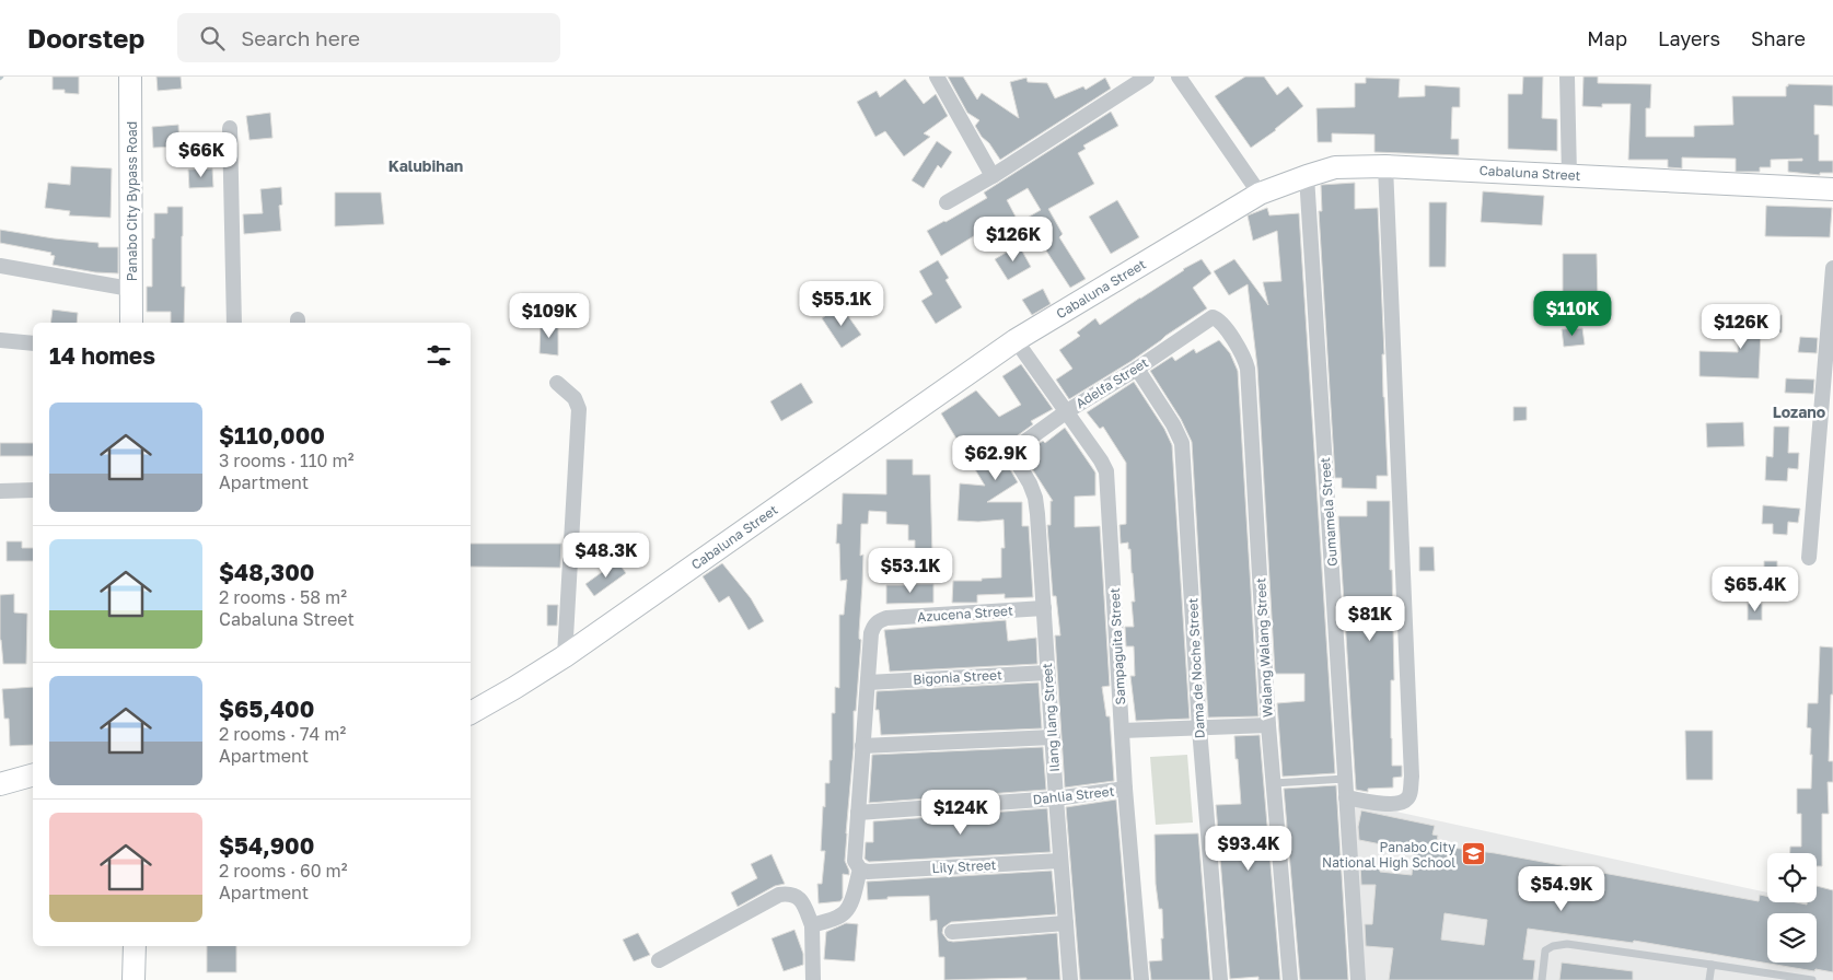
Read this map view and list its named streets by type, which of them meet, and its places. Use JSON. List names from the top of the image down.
{
  "streets": {
    "main road": ["Cabaluna Street", "Panabo City Bypass Road"],
    "street": [
      "Adelfa Street",
      "Gumamela Street",
      "Azucena Street",
      "Sampaguita Street",
      "Walang Walang Street",
      "Dama de Noche Street",
      "Bigonia Street",
      "Ilang Ilang Street",
      "Dahlia Street",
      "Lily Street"
    ]
  },
  "crossings": [
    ["Cabaluna Street", "Gumamela Street"],
    ["Cabaluna Street", "Sampaguita Street"],
    ["Adelfa Street", "Sampaguita Street"],
    ["Adelfa Street", "Walang Walang Street"],
    ["Adelfa Street", "Dama de Noche Street"],
    ["Adelfa Street", "Ilang Ilang Street"],
    ["Azucena Street", "Bigonia Street"],
    ["Azucena Street", "Ilang Ilang Street"],
    ["Sampaguita Street", "Dahlia Street"],
    ["Bigonia Street", "Ilang Ilang Street"],
    ["Ilang Ilang Street", "Dahlia Street"],
    ["Ilang Ilang Street", "Lily Street"]
  ],
  "districts": ["Kalubihan", "Lozano"],
  "places": {
    "school or university": ["Panabo City National High School"]
  },
  "page": {
    "header": "Doorstep",
    "search": "Search here",
    "nav": ["Map", "Layers", "Share"],
    "price": [
      "$66K",
      "$126K",
      "$55.1K",
      "$110K",
      "$109K",
      "$126K",
      "$62.9K",
      "$48.3K",
      "$53.1K",
      "$65.4K",
      "$81K",
      "$124K",
      "$93.4K",
      "$54.9K"
    ],
    "heading": "14 homes",
    "list": [
      {
        "name": "$110,000",
        "note": "3 rooms · 110 m² · Apartment"
      },
      {
        "name": "$48,300",
        "note": "2 rooms · 58 m² · Cabaluna Street"
      },
      {
        "name": "$65,400",
        "note": "2 rooms · 74 m² · Apartment"
      },
      {
        "name": "$54,900",
        "note": "2 rooms · 60 m² · Apartment"
      }
    ]
  }
}
